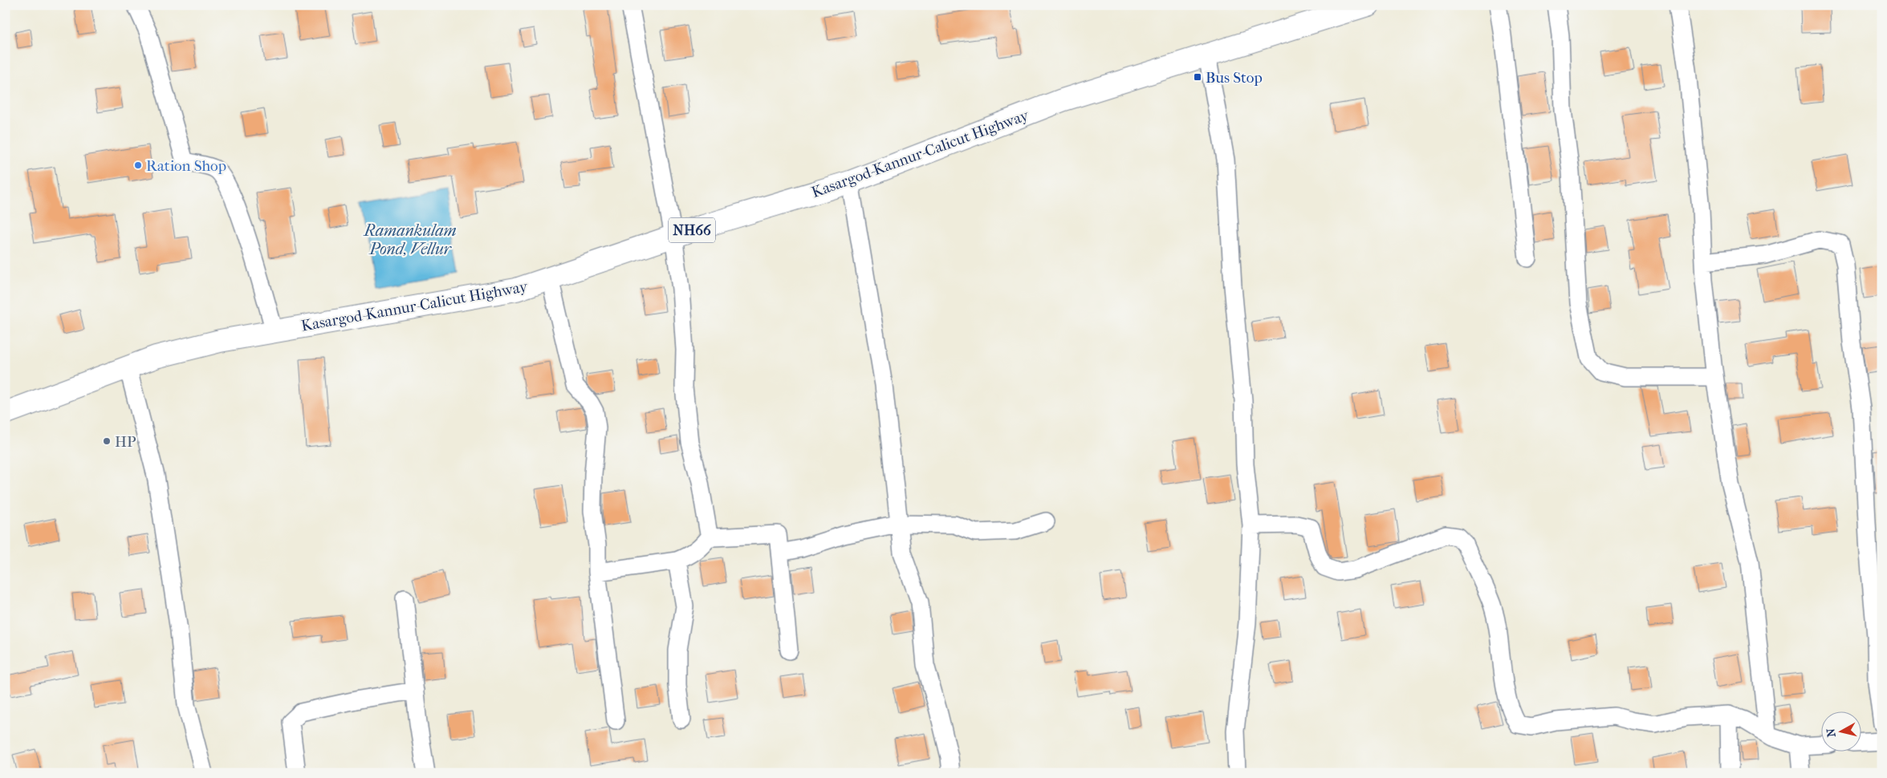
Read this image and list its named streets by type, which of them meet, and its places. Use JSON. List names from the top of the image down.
{
  "streets": {
    "highway": ["Kasargod-Kannur-Calicut Highway", "NH66"]
  },
  "water": ["Ramankulam Pond, Vellur"],
  "places": {
    "transit": ["Bus Stop"],
    "other": ["Ration Shop", "HP"]
  },
  "north": "left"
}
